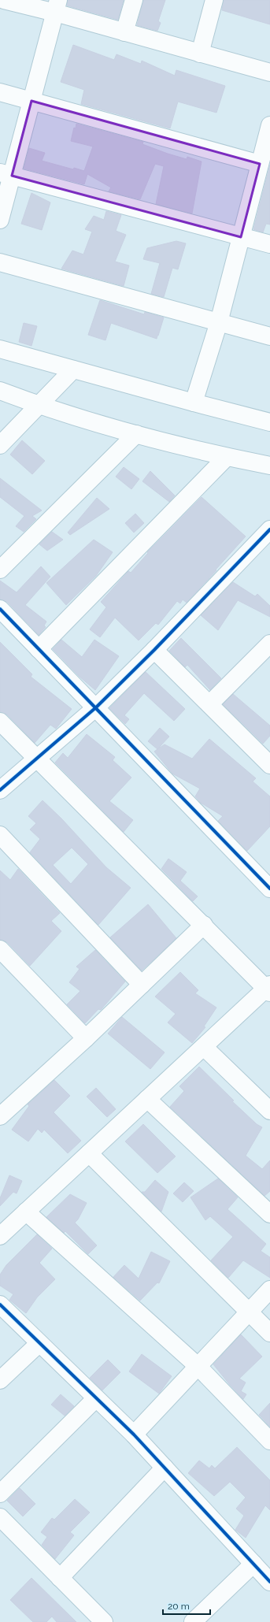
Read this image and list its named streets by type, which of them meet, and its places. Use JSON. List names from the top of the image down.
{
  "scale_bar": "20 m"
}
